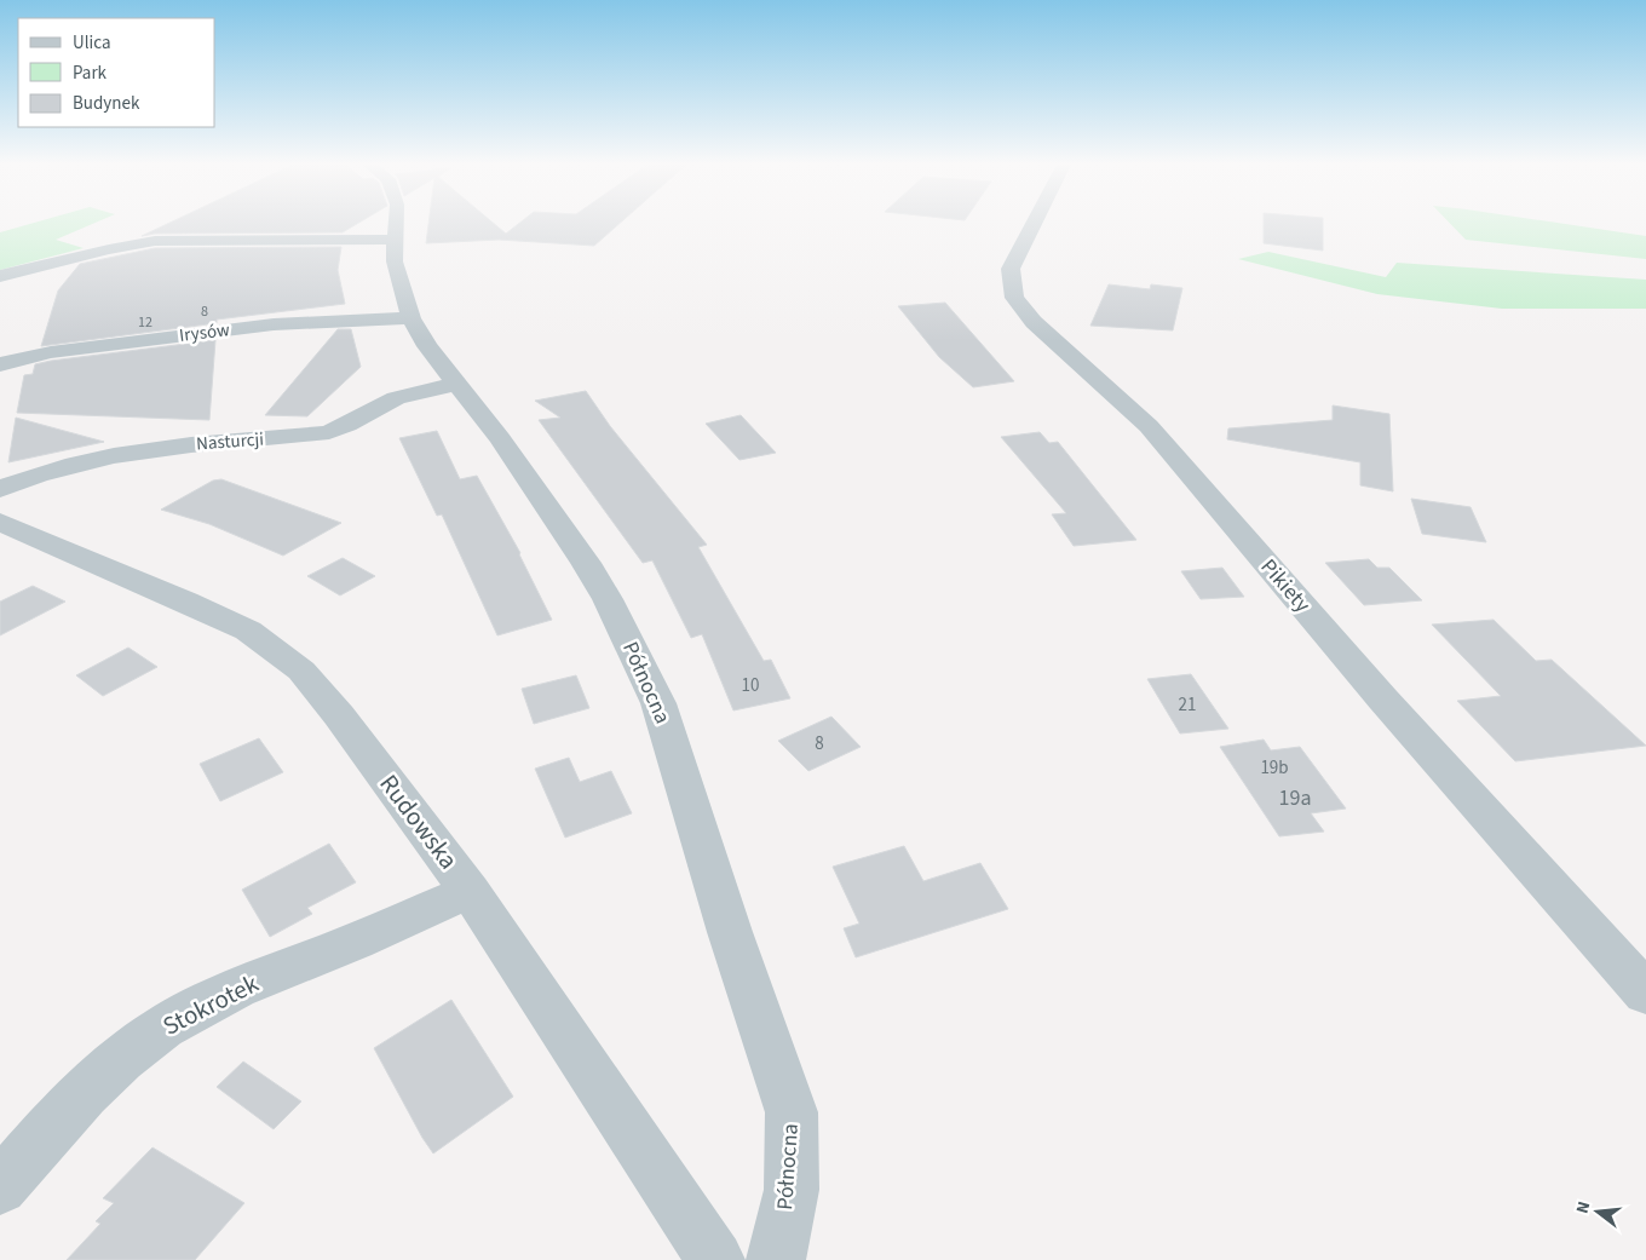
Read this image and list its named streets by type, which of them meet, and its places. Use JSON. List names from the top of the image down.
{
  "streets": {
    "street": [
      "Irysów",
      "Nasturcji",
      "Pikiety",
      "Północna",
      "Rudowska",
      "Stokrotek"
    ]
  },
  "crossings": [
    ["Irysów", "Północna"],
    ["Nasturcji", "Północna"],
    ["Rudowska", "Stokrotek"]
  ],
  "house_numbers": [
    "8",
    "12",
    "10",
    "21",
    "8",
    "19b",
    "19a"
  ],
  "legend": ["Ulica", "Park", "Budynek"],
  "north": "left"
}
